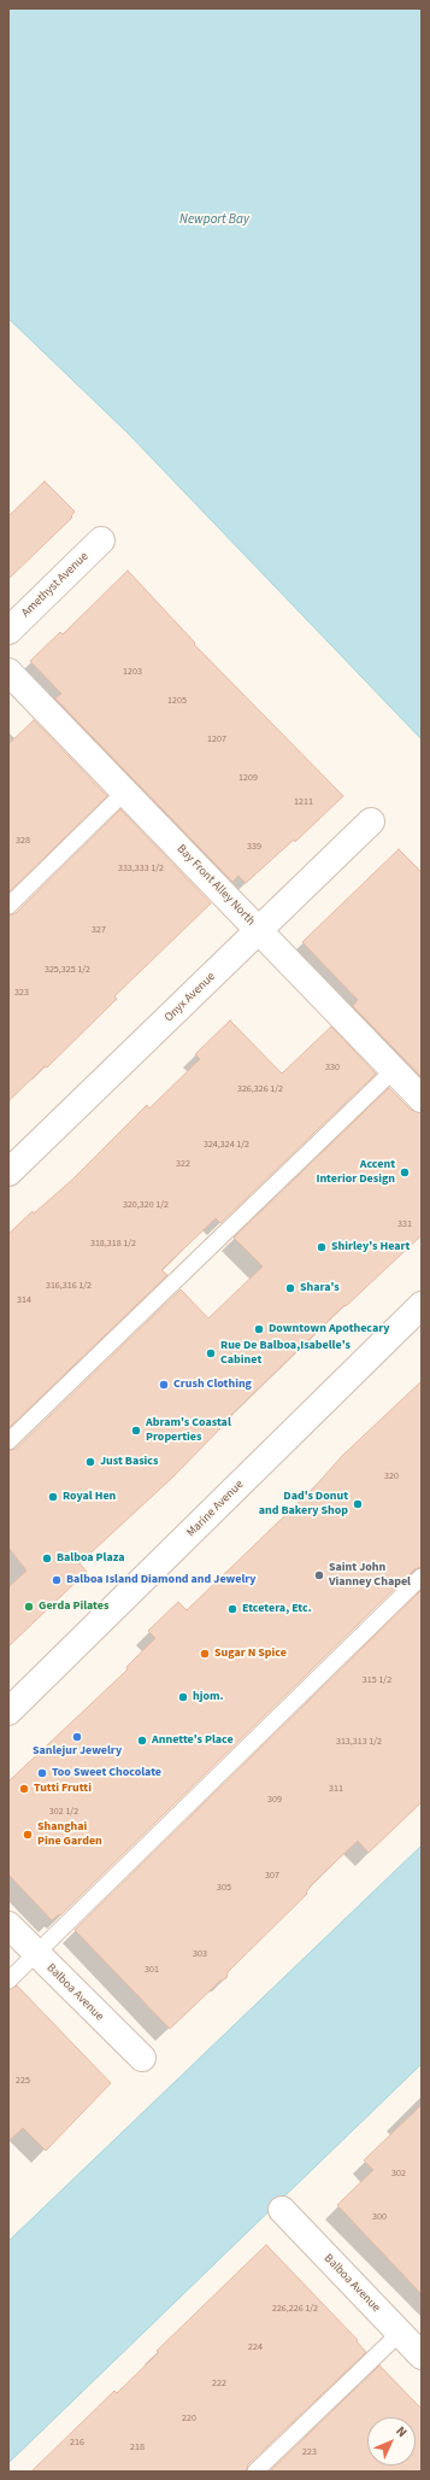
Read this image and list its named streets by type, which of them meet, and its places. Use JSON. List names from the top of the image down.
{
  "streets": {
    "street": [
      "Amethyst Avenue",
      "Bay Front Alley North",
      "Onyx Avenue",
      "Marine Avenue",
      "Balboa Avenue"
    ]
  },
  "crossings": [
    ["Bay Front Alley North", "Onyx Avenue"]
  ],
  "water": ["Newport Bay"],
  "places": [
    "Accent Interior Design",
    "Shirley's Heart",
    "Shara's",
    "Downtown Apothecary",
    "Rue De Balboa,Isabelle's Cabinet",
    "Crush Clothing",
    "Abram's Coastal Properties",
    "Just Basics",
    "Royal Hen",
    "Dad's Donut and Bakery Shop",
    "Balboa Plaza",
    "Saint John Vianney Chapel",
    "Balboa Island Diamond and Jewelry",
    "Gerda Pilates",
    "Etcetera, Etc.",
    "Sugar N Spice",
    "hjom.",
    "Sanlejur Jewelry",
    "Annette's Place",
    "Too Sweet Chocolate",
    "Tutti Frutti",
    "Shanghai Pine Garden"
  ],
  "house_numbers": [
    "1203",
    "1205",
    "1207",
    "1209",
    "1211",
    "328",
    "339",
    "333,333 1/2",
    "327",
    "325,325 1/2",
    "323",
    "330",
    "326,326 1/2",
    "324,324 1/2",
    "322",
    "320,320 1/2",
    "331",
    "318,318 1/2",
    "316,316 1/2",
    "314",
    "320",
    "315 1/2",
    "313,313 1/2",
    "311",
    "309",
    "302 1/2",
    "307",
    "305",
    "303",
    "301",
    "225",
    "302",
    "300",
    "226,226 1/2",
    "224",
    "222",
    "220",
    "216",
    "218",
    "223"
  ],
  "north": "top right"
}
